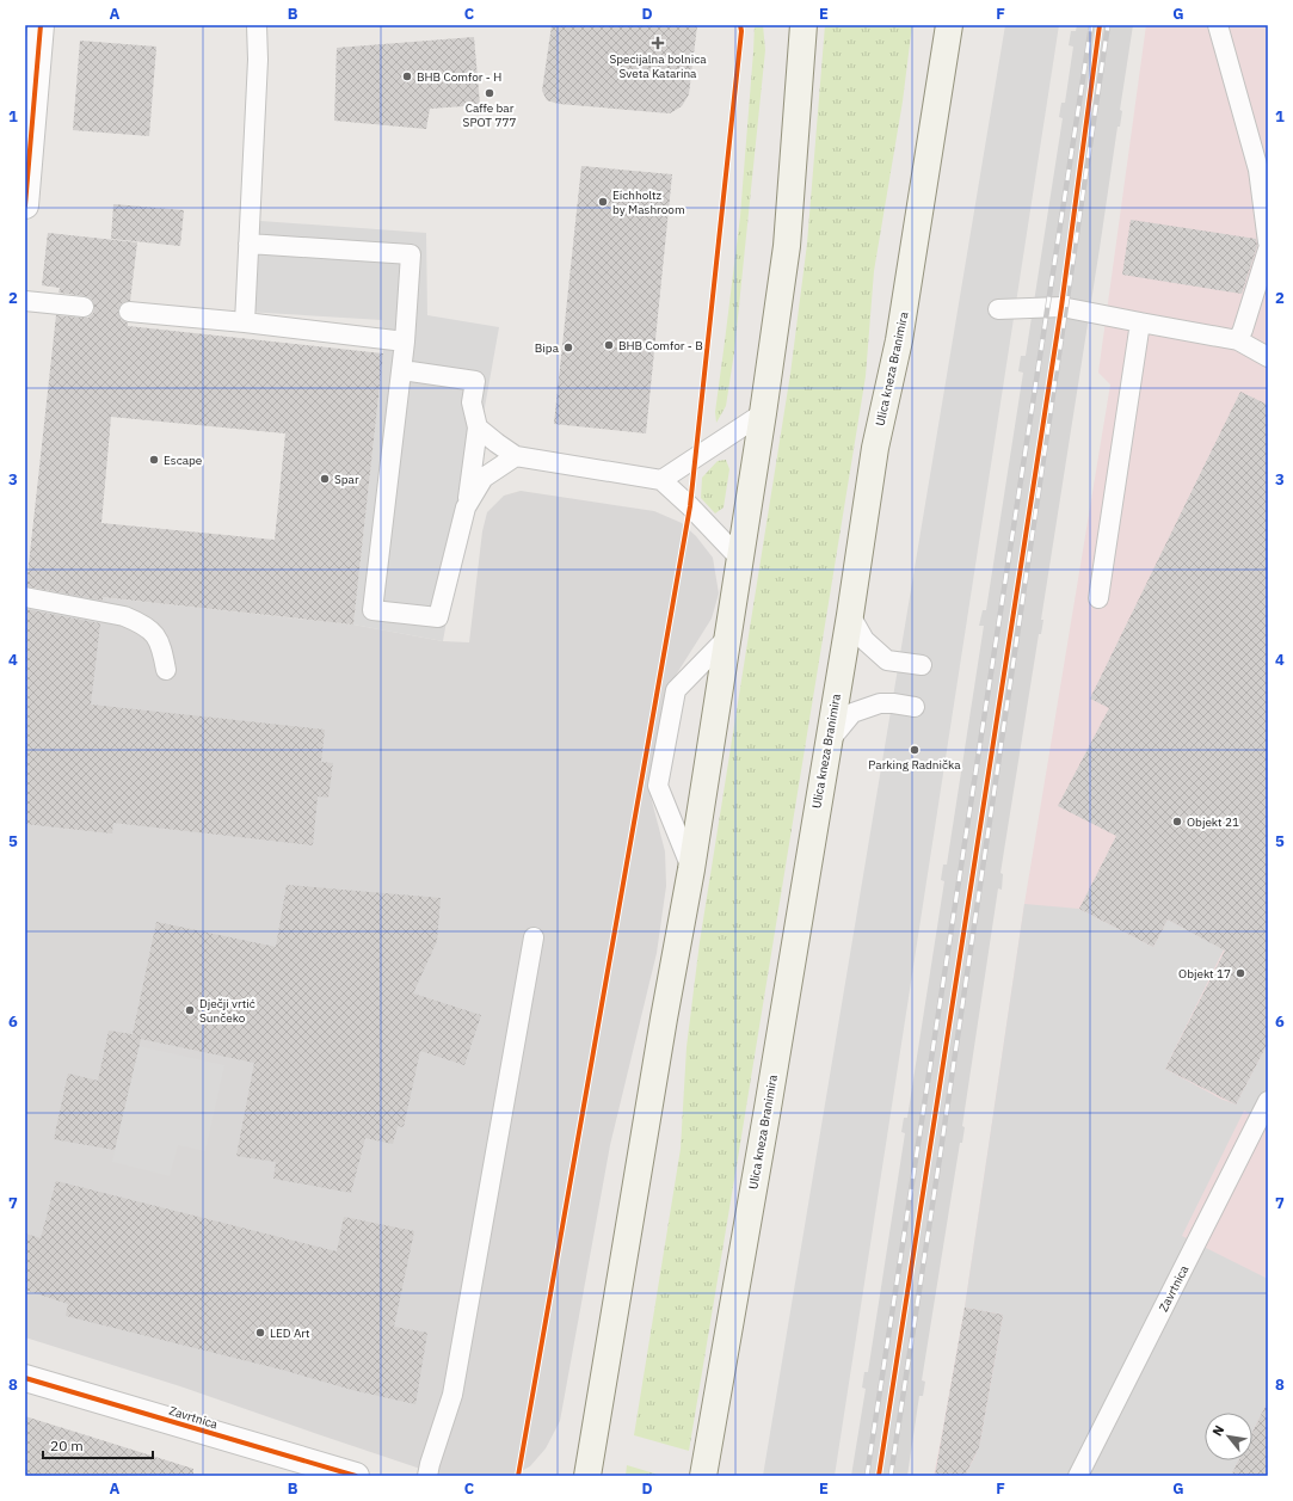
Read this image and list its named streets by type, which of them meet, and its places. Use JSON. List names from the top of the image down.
{
  "streets": {
    "main road": ["Ulica kneza Branimira"],
    "street": ["Zavrtnica"]
  },
  "places": {
    "health": ["Specijalna bolnica Sveta Katarina"],
    "other": [
      "BHB Comfor - H",
      "Caffe bar SPOT 777",
      "Eichholtz by Mashroom",
      "BHB Comfor - B",
      "Bipa",
      "Escape",
      "Spar",
      "Parking Radnička",
      "Objekt 21",
      "Objekt 17",
      "Dječji vrtić Sunčeko",
      "LED Art"
    ]
  },
  "scale_bar": "20 m",
  "north": "top left",
  "grid": {
    "columns": [
      "A",
      "B",
      "C",
      "D",
      "E",
      "F",
      "G"
    ],
    "rows": [
      "1",
      "2",
      "3",
      "4",
      "5",
      "6",
      "7",
      "8"
    ]
  }
}
